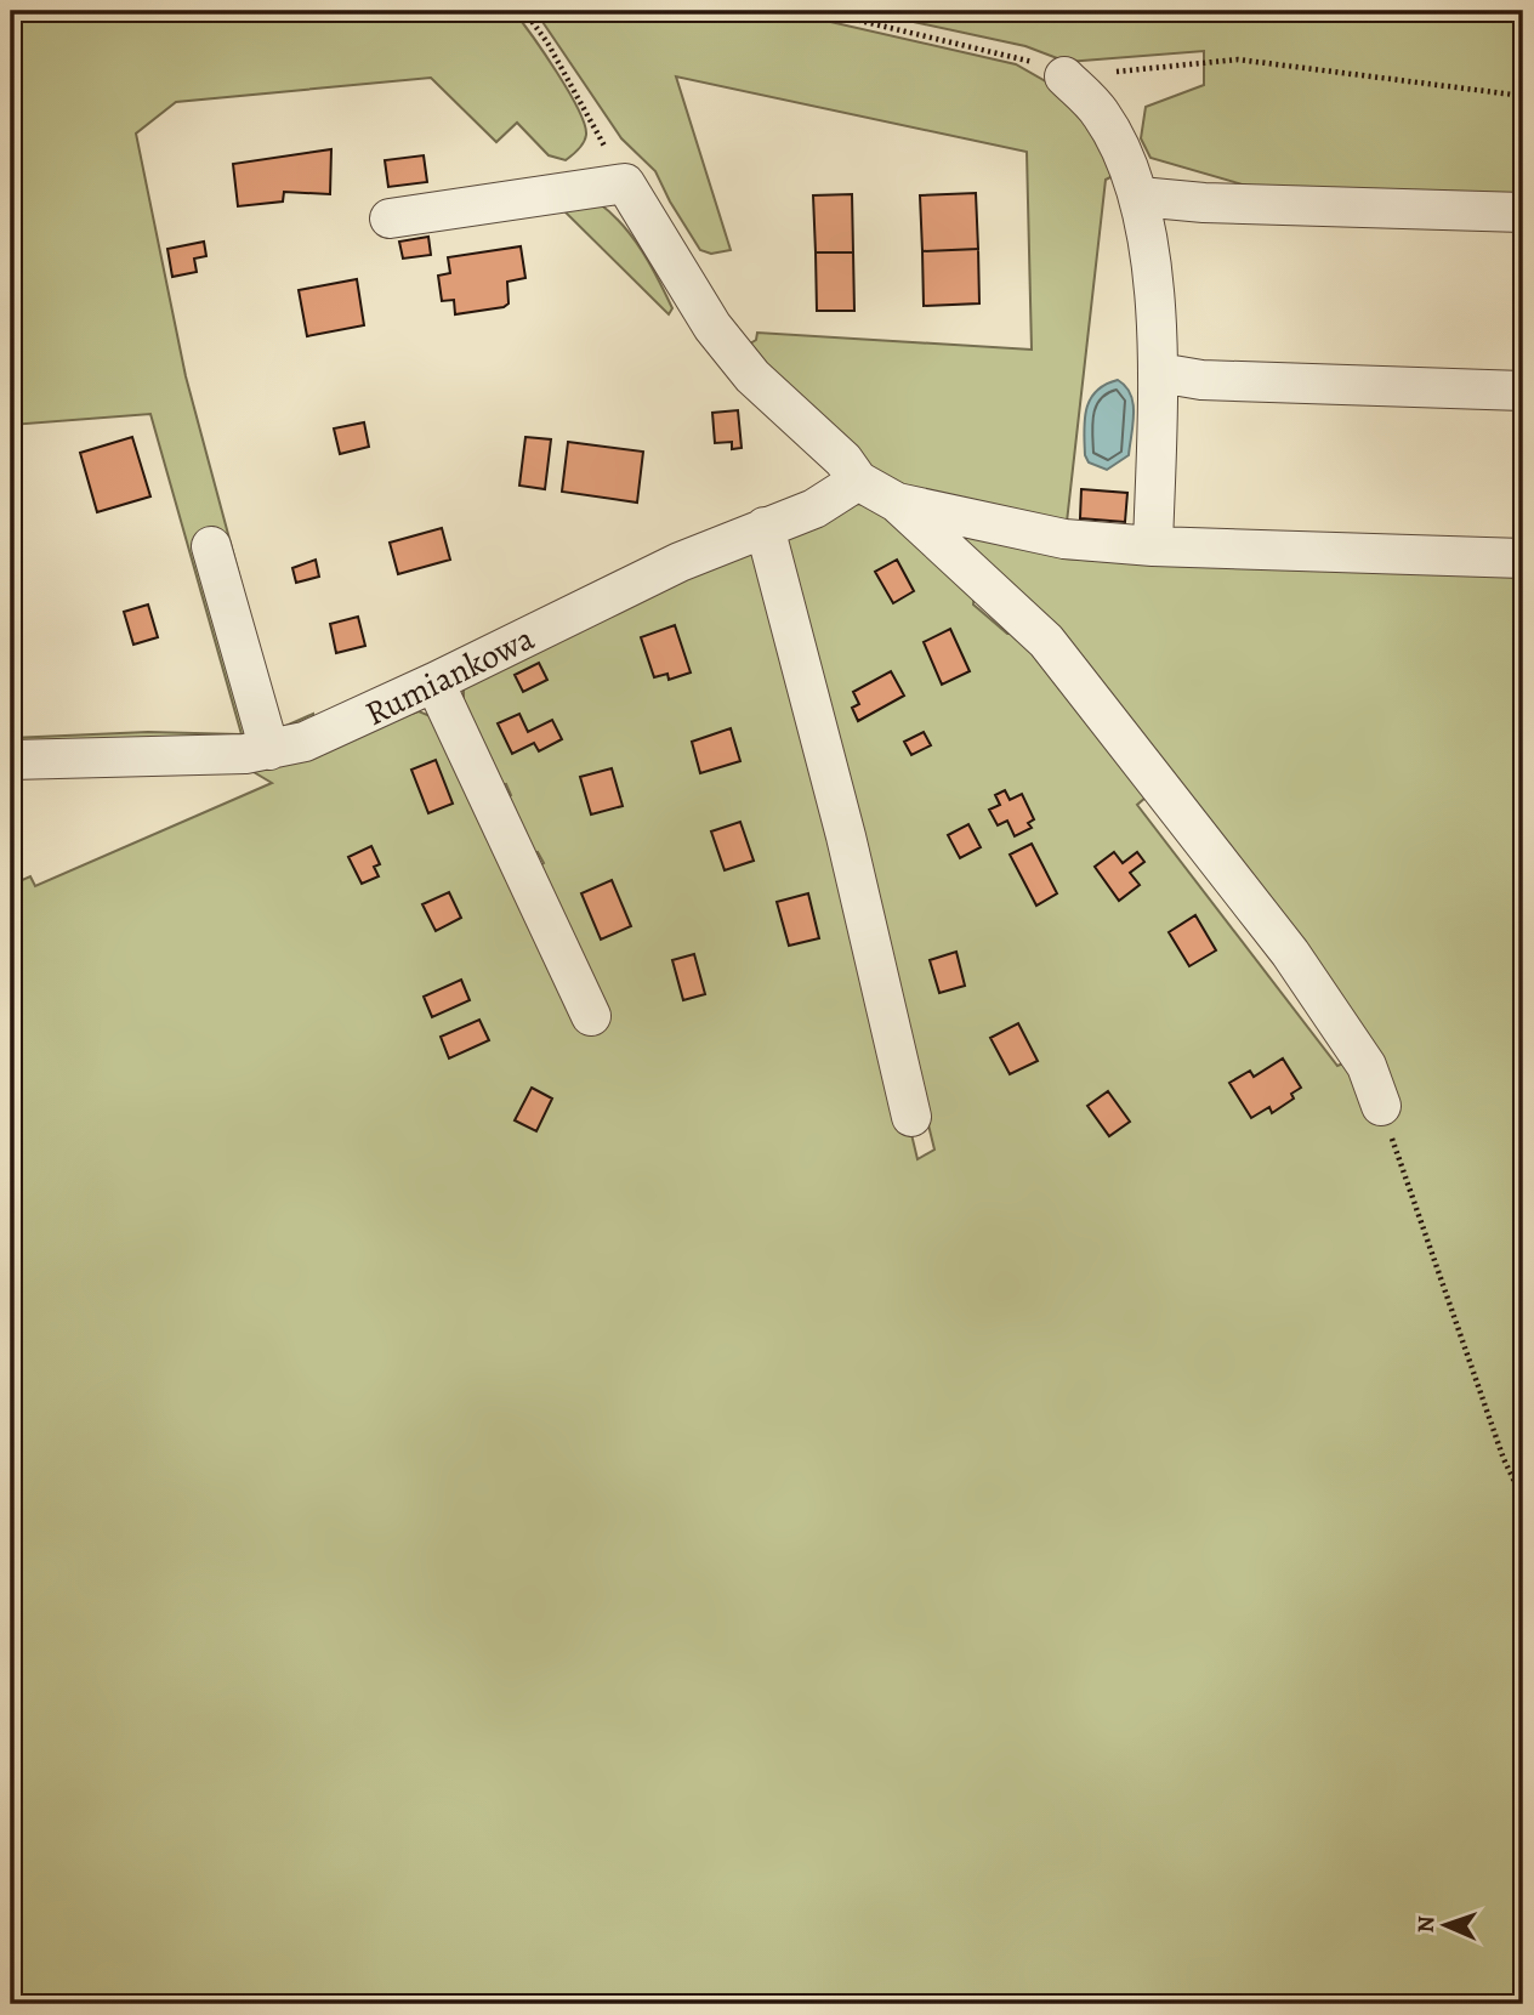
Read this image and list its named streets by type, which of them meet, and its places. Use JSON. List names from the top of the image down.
{
  "streets": {
    "street": ["Rumiankowa"]
  },
  "north": "left"
}
